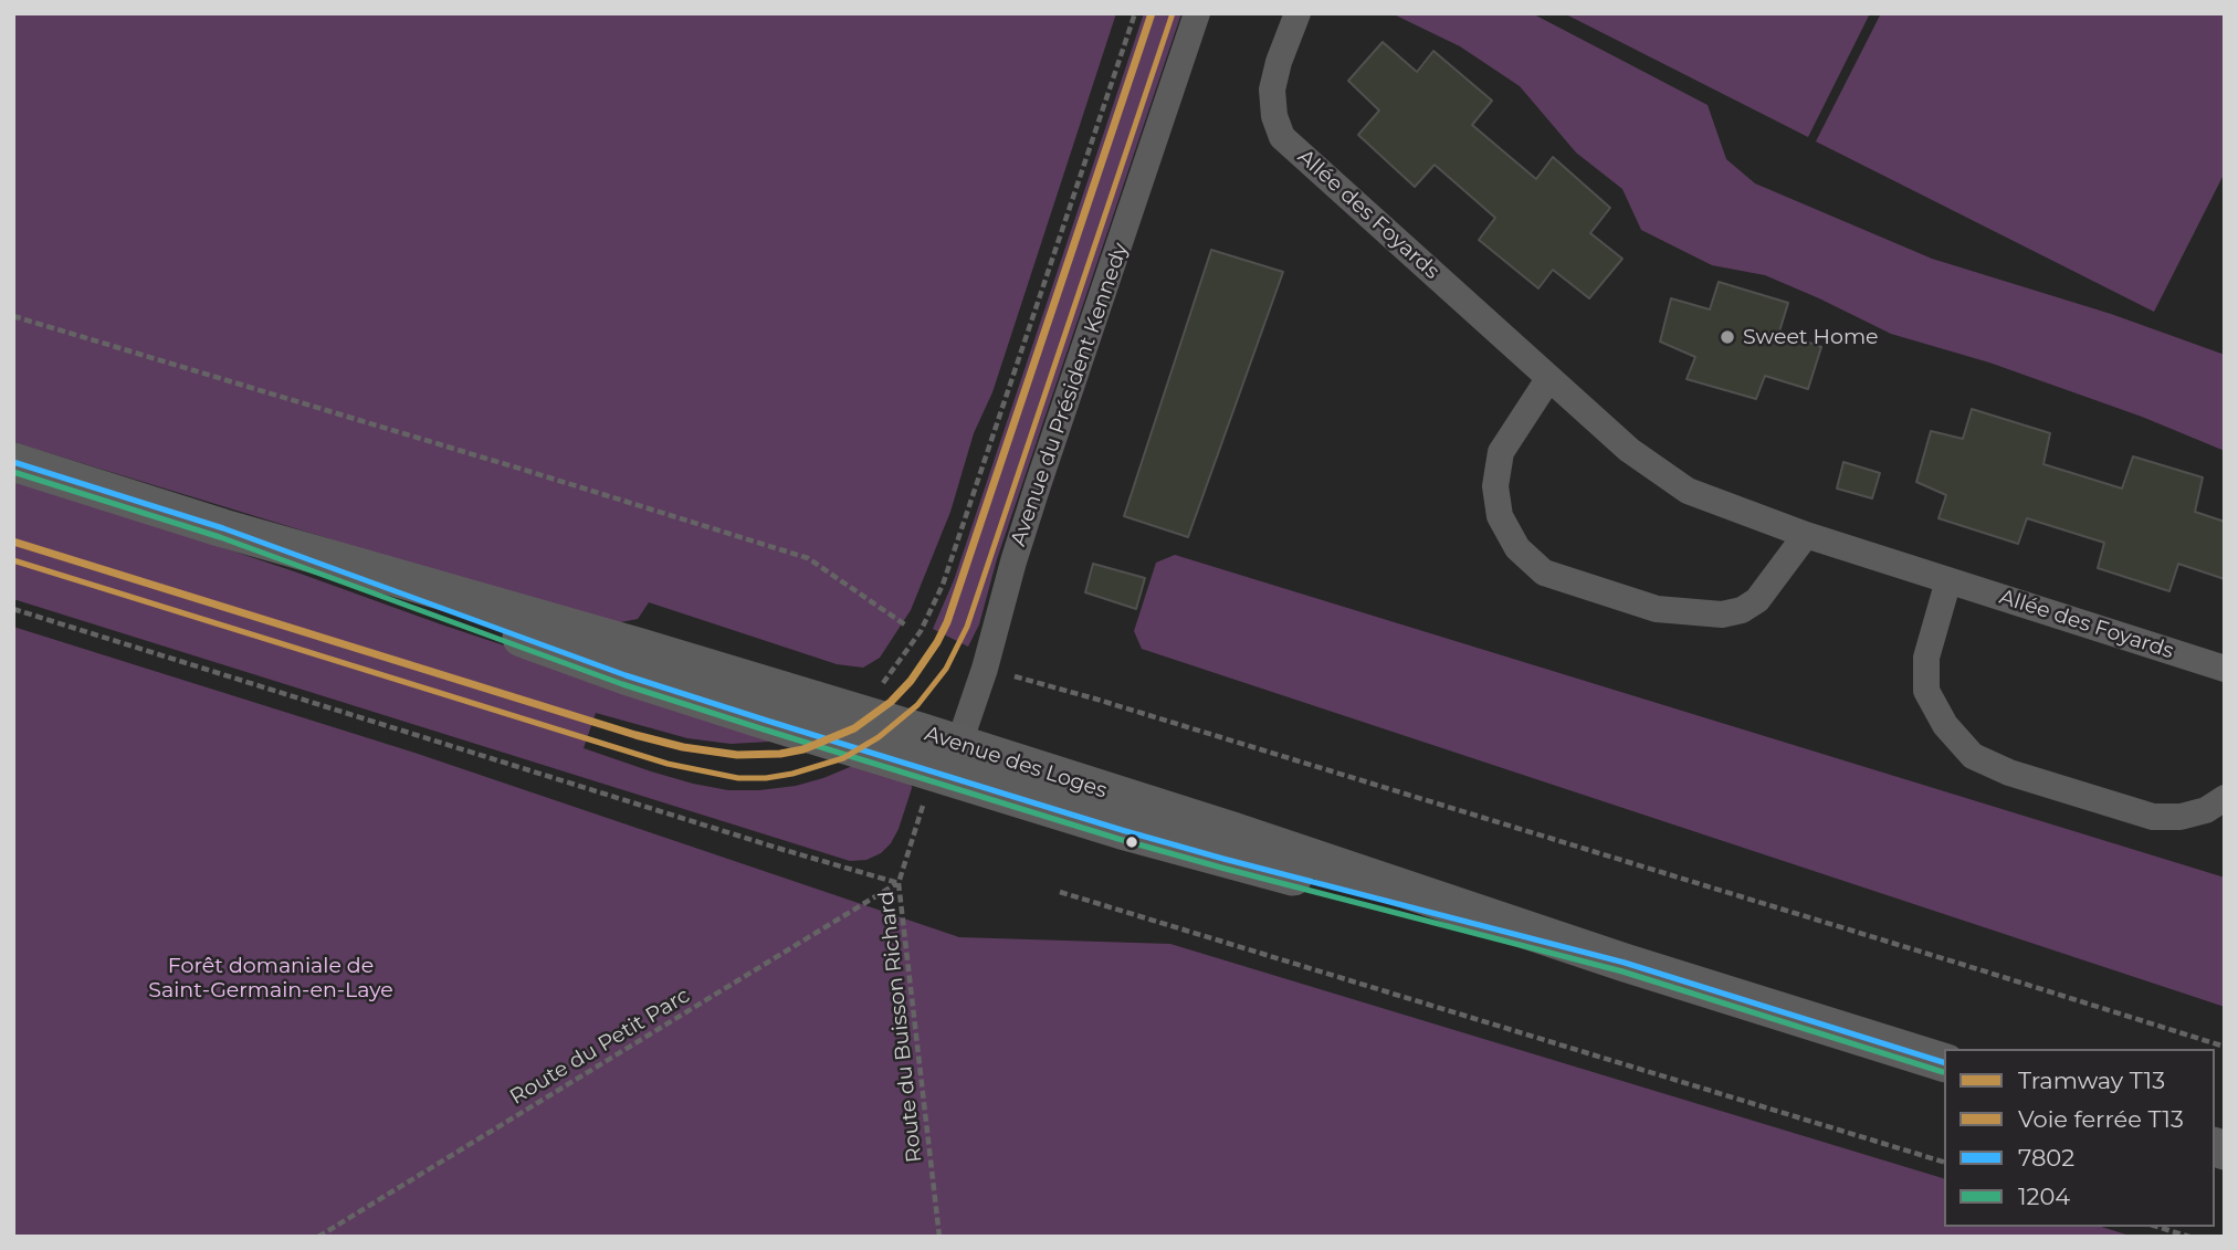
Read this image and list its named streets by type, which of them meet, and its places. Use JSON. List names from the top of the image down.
{
  "streets": {
    "main road": ["Avenue des Loges"],
    "street": ["Allée des Foyards", "Avenue du Président Kennedy"],
    "path": ["Route du Buisson Richard", "Route du Petit Parc"]
  },
  "crossings": [
    ["Avenue du Président Kennedy", "Avenue des Loges"],
    ["Avenue du Président Kennedy", "Route du Buisson Richard"],
    ["Avenue des Loges", "Route du Buisson Richard"],
    ["Route du Buisson Richard", "Route du Petit Parc"]
  ],
  "parks": ["Forêt domaniale de Saint-Germain-en-Laye"],
  "places": ["Sweet Home"],
  "lines": [
    "tram line T13",
    "rail line T13",
    "transit line 7802",
    "transit line 1204"
  ],
  "legend": [
    "Tramway T13",
    "Voie ferrée T13",
    "7802",
    "1204"
  ]
}
